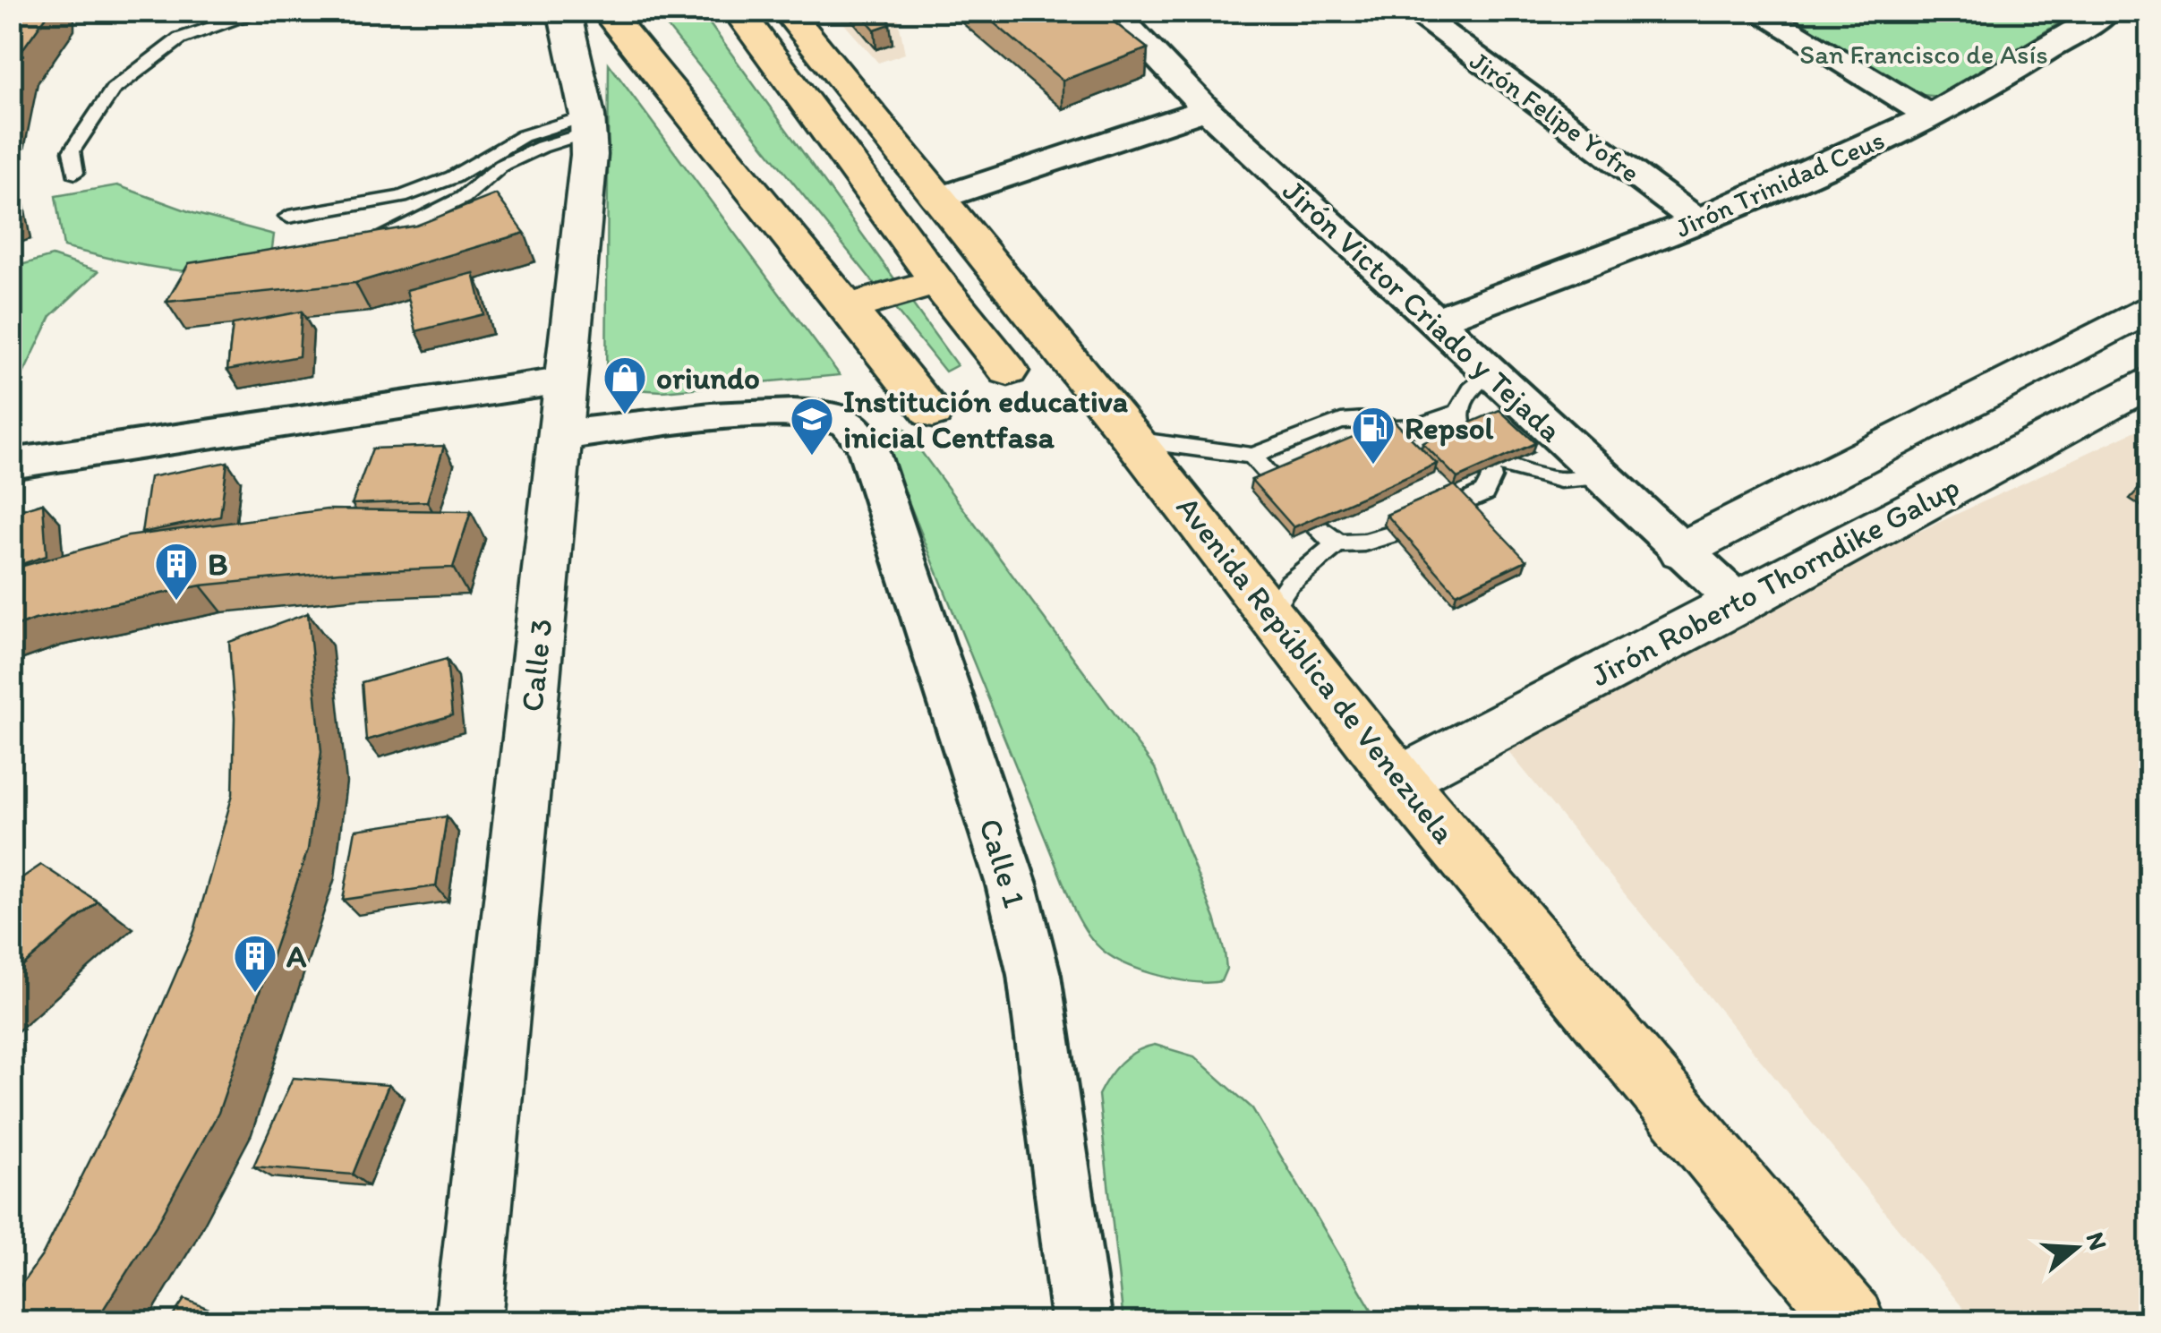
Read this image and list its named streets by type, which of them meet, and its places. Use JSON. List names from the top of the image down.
{
  "streets": {
    "main road": ["Avenida República de Venezuela"],
    "street": [
      "Jirón Felipe Yofre",
      "Jirón Trinidad Ceus",
      "Jirón Victor Criado y Tejada",
      "Jirón Roberto Thorndike Galup",
      "Calle 3",
      "Calle 1"
    ]
  },
  "crossings": [
    ["Jirón Felipe Yofre", "Jirón Trinidad Ceus"],
    ["Jirón Trinidad Ceus", "Jirón Victor Criado y Tejada"],
    ["Jirón Victor Criado y Tejada", "Jirón Roberto Thorndike Galup"],
    ["Jirón Roberto Thorndike Galup", "Avenida República de Venezuela"],
    ["Calle 3", "Calle 1"]
  ],
  "parks": ["San Francisco de Asís"],
  "places": {
    "shop": ["oriundo"],
    "school or university": ["Institución educativa inicial Centfasa"],
    "fuel station": ["Repsol"],
    "building": ["B", "A"]
  },
  "north": "right"
}
